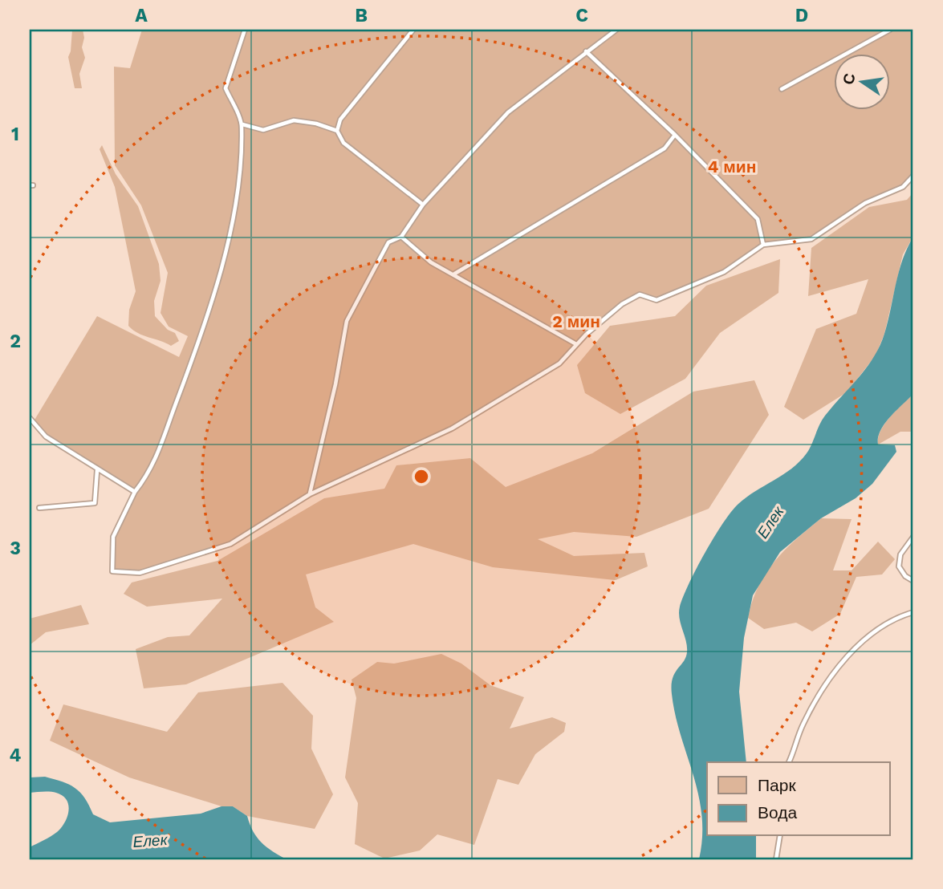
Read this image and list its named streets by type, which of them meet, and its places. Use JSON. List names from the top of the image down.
{
  "water": ["Елек"],
  "legend": ["Парк", "Вода"],
  "north": "left",
  "grid": {
    "columns": [
      "A",
      "B",
      "C",
      "D"
    ],
    "rows": [
      "1",
      "2",
      "3",
      "4"
    ]
  },
  "rings": ["4 мин", "2 мин"]
}
